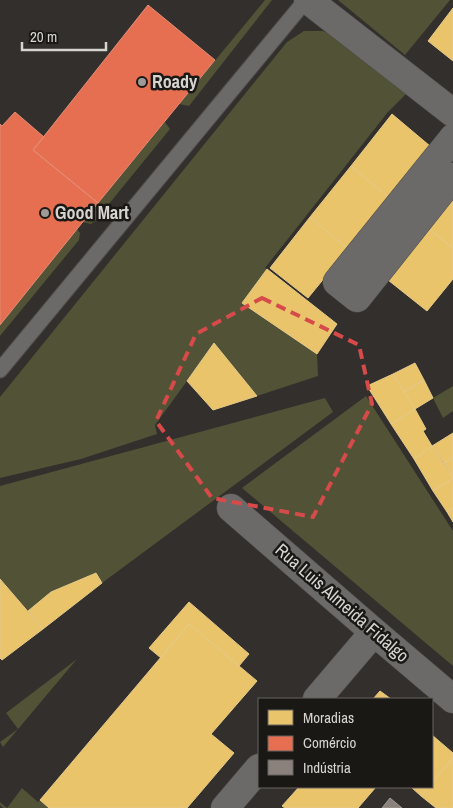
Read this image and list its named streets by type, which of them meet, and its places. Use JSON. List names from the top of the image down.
{
  "streets": {
    "street": ["Rua Luis Almeida Fidalgo"]
  },
  "places": ["Roady", "Good Mart"],
  "legend": ["Moradias", "Comércio", "Indústria"],
  "scale_bar": "20 m"
}
